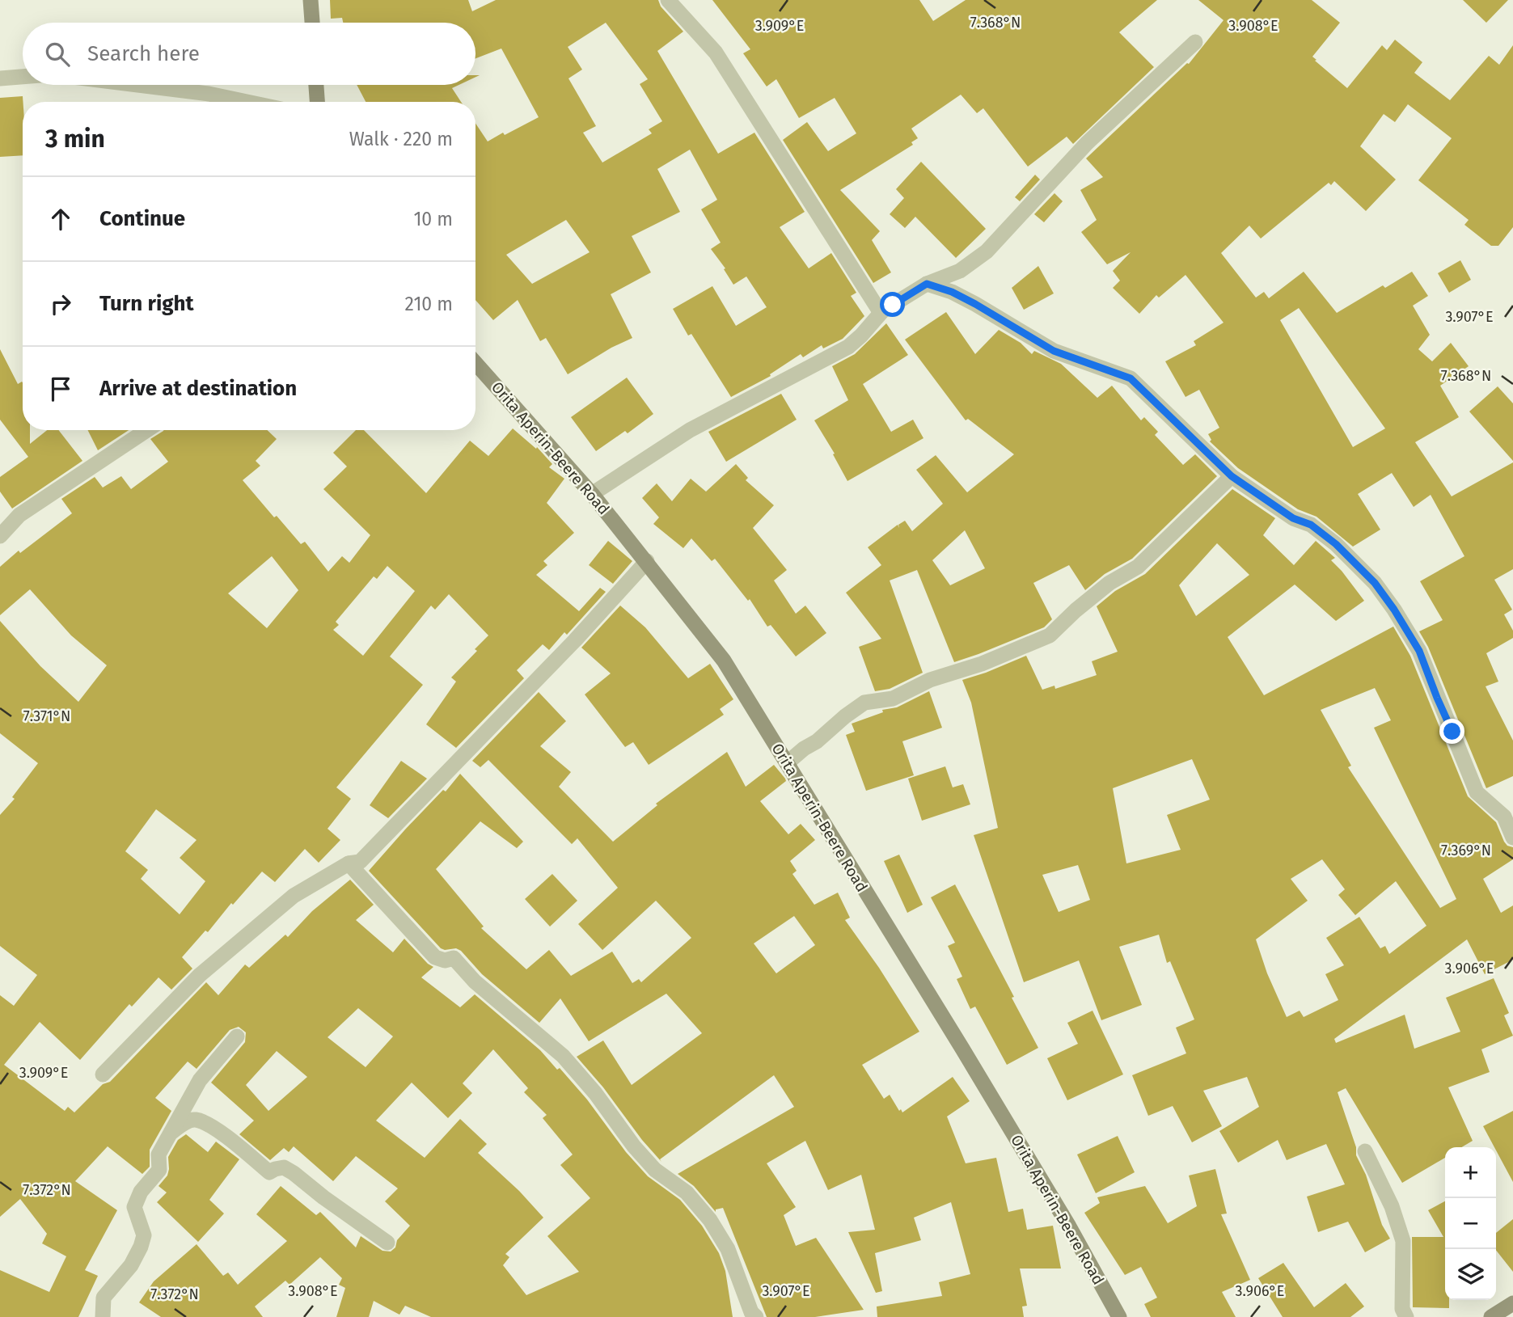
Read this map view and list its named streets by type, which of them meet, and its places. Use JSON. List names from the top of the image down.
{
  "streets": {
    "main road": ["Orita Aperin-Beere Road"]
  },
  "page": {
    "search": "Search here",
    "heading": ["3 min", "Walk · 220 m"],
    "list": [
      ["Continue", "10 m"],
      ["Turn right", "210 m"],
      "Arrive at destination"
    ],
    "map_buttons": ["+", "−"]
  },
  "coordinates": [
    "7.368°N",
    "3.908°E",
    "3.909°E",
    "3.907°E",
    "7.371°N",
    "7.369°N",
    "3.906°E",
    "7.372°N"
  ]
}
